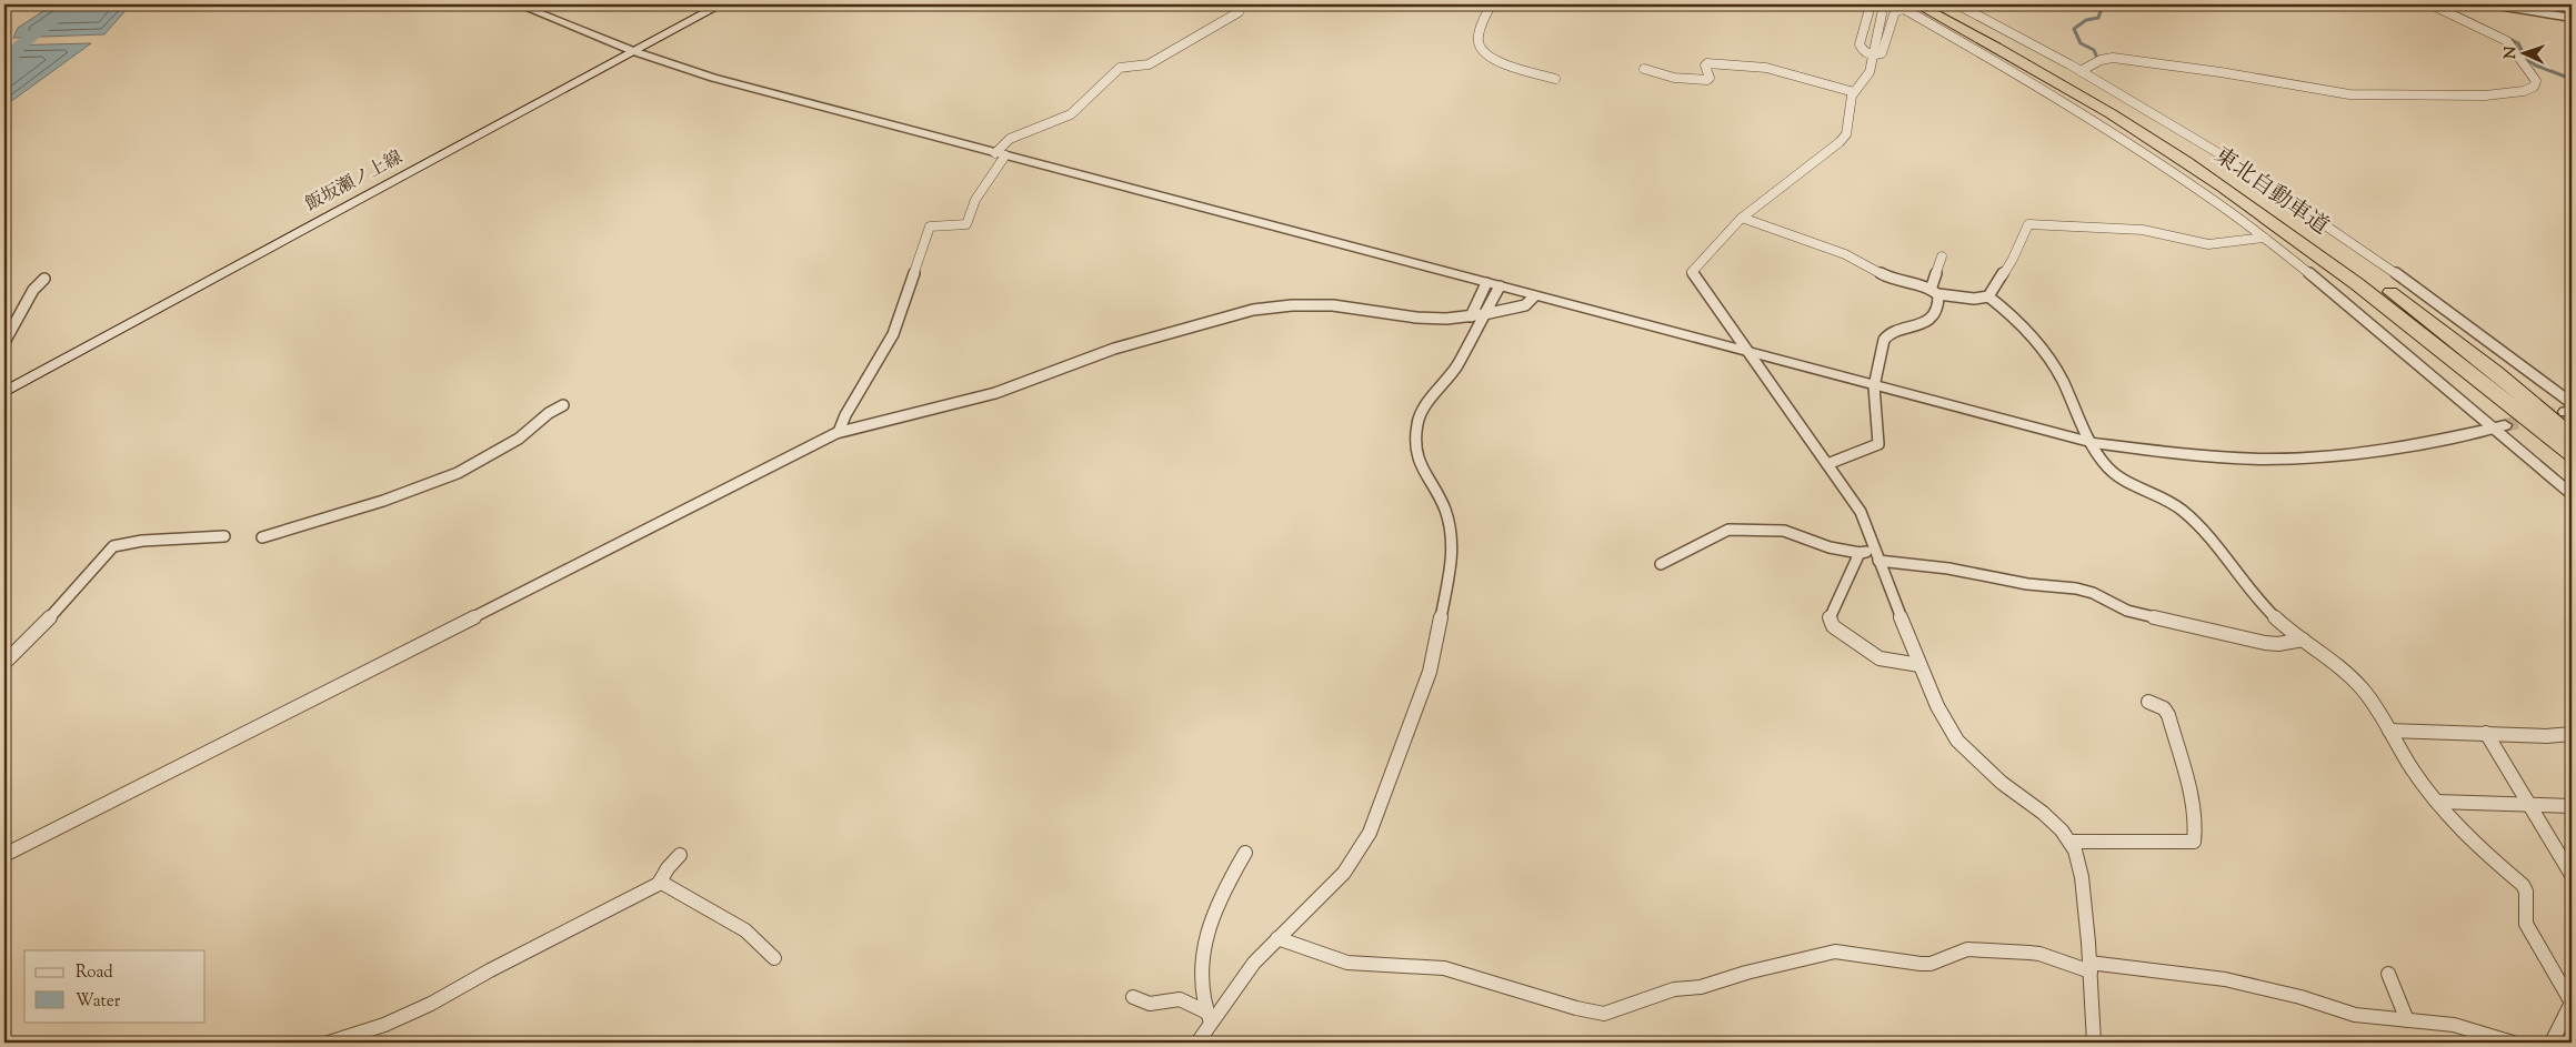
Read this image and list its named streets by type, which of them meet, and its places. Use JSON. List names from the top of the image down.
{
  "streets": {
    "highway": ["東北自動車道"],
    "main road": ["飯坂瀬ノ上線"]
  },
  "legend": ["Road", "Water"],
  "north": "left"
}
